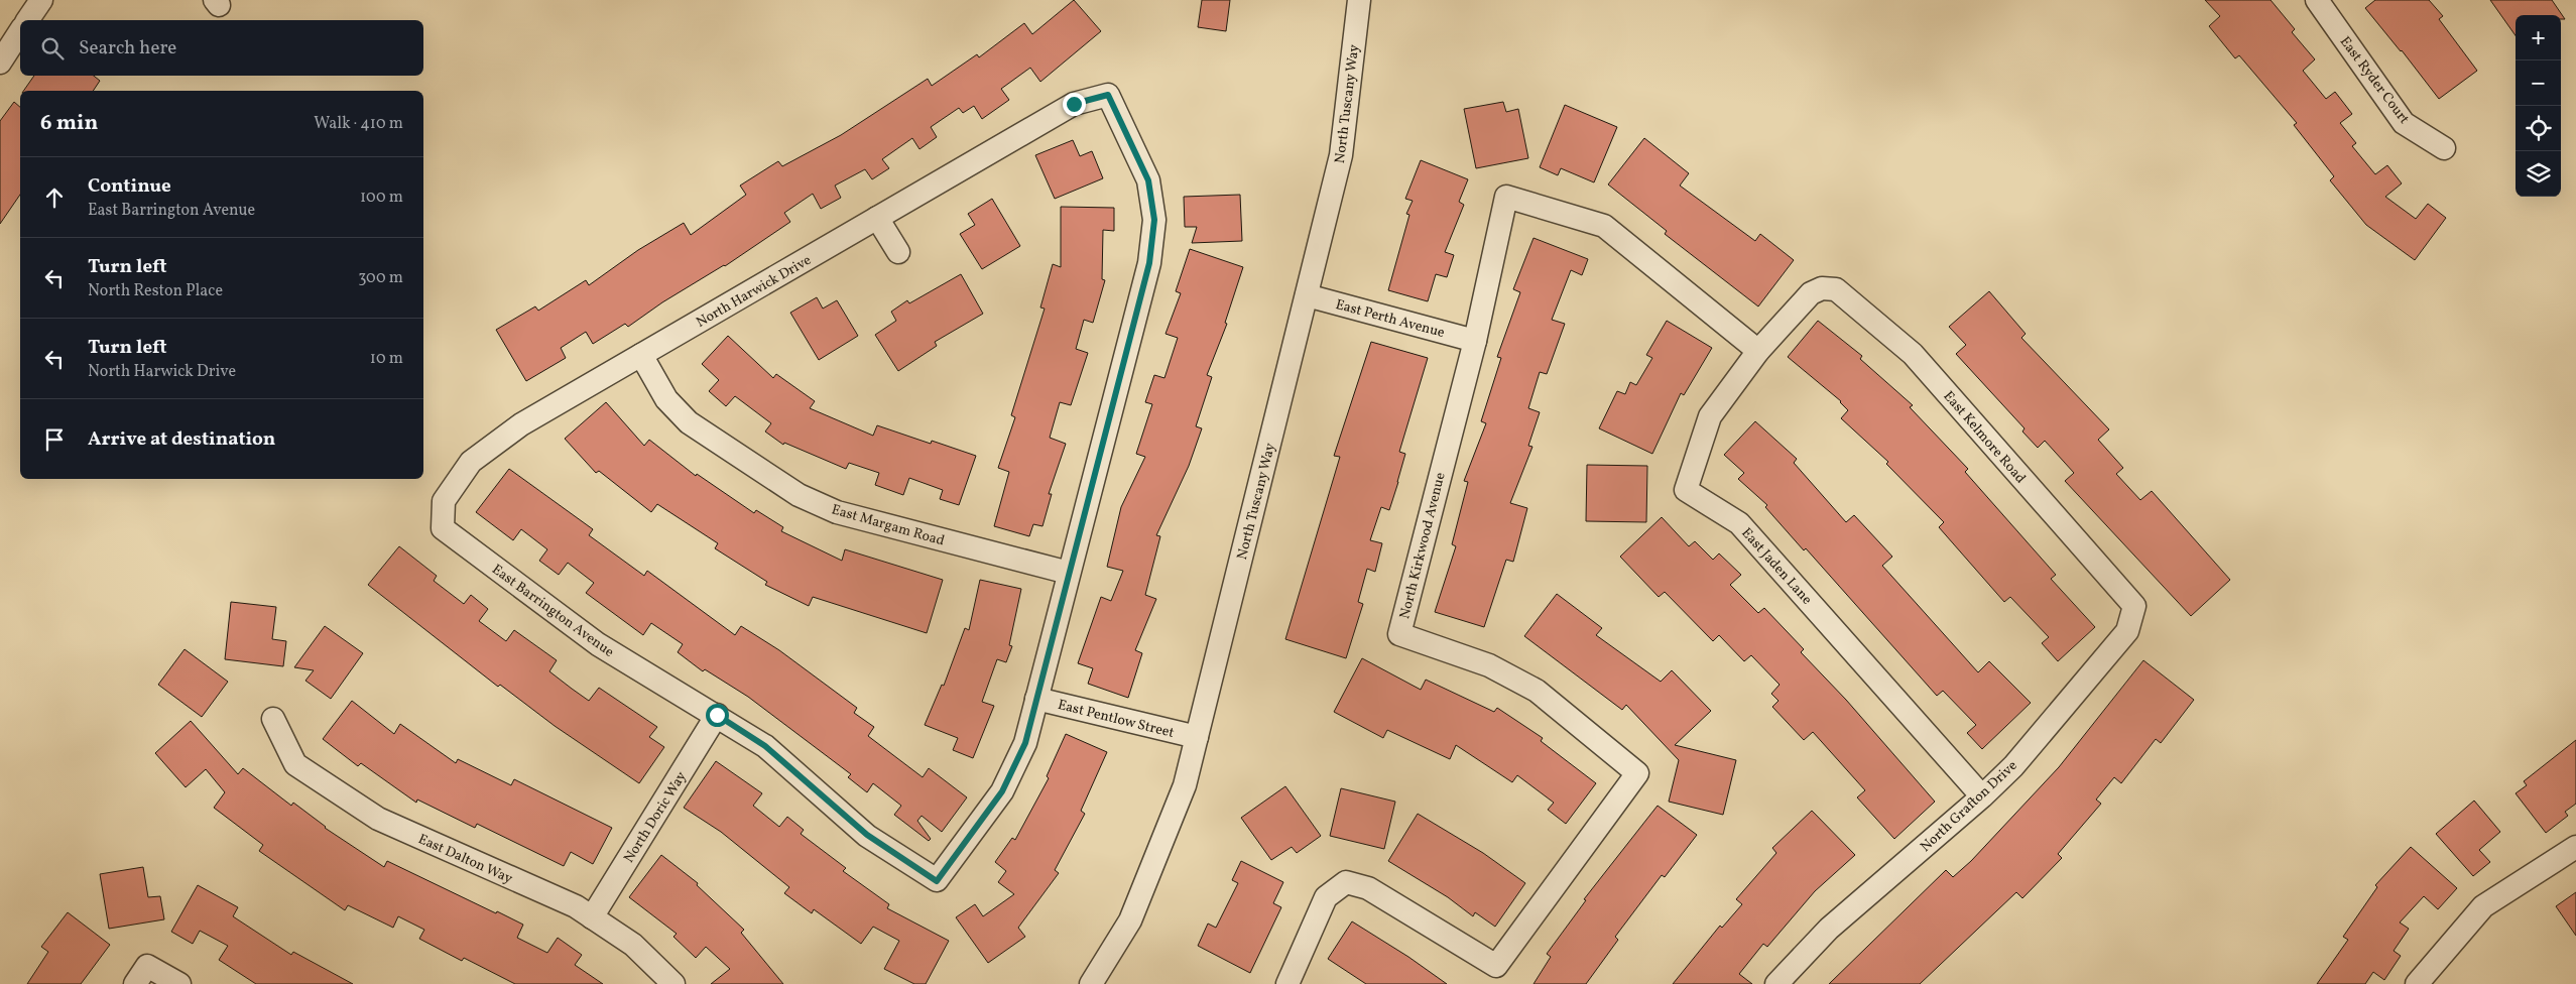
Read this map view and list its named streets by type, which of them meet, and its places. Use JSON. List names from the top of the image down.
{
  "streets": {
    "street": [
      "East Ryder Court",
      "North Tuscany Way",
      "North Harwick Drive",
      "East Perth Avenue",
      "East Kelmore Road",
      "East Margam Road",
      "North Kirkwood Avenue",
      "East Jaden Lane",
      "East Barrington Avenue",
      "East Pentlow Street",
      "North Grafton Drive",
      "North Doric Way",
      "East Dalton Way"
    ]
  },
  "crossings": [
    ["North Tuscany Way", "East Perth Avenue"],
    ["North Tuscany Way", "East Pentlow Street"],
    ["North Harwick Drive", "East Margam Road"],
    ["North Harwick Drive", "East Barrington Avenue"],
    ["East Perth Avenue", "North Kirkwood Avenue"],
    ["East Kelmore Road", "East Jaden Lane"],
    ["East Kelmore Road", "North Grafton Drive"],
    ["North Kirkwood Avenue", "East Jaden Lane"],
    ["East Jaden Lane", "North Grafton Drive"],
    ["East Barrington Avenue", "East Pentlow Street"],
    ["East Barrington Avenue", "North Doric Way"],
    ["North Doric Way", "East Dalton Way"]
  ],
  "page": {
    "map_buttons": ["+", "−"],
    "search": "Search here",
    "heading": ["6 min", "Walk · 410 m"],
    "list": [
      ["Continue", "East Barrington Avenue", "100 m"],
      ["Turn left", "North Reston Place", "300 m"],
      ["Turn left", "North Harwick Drive", "10 m"],
      "Arrive at destination"
    ]
  }
}
